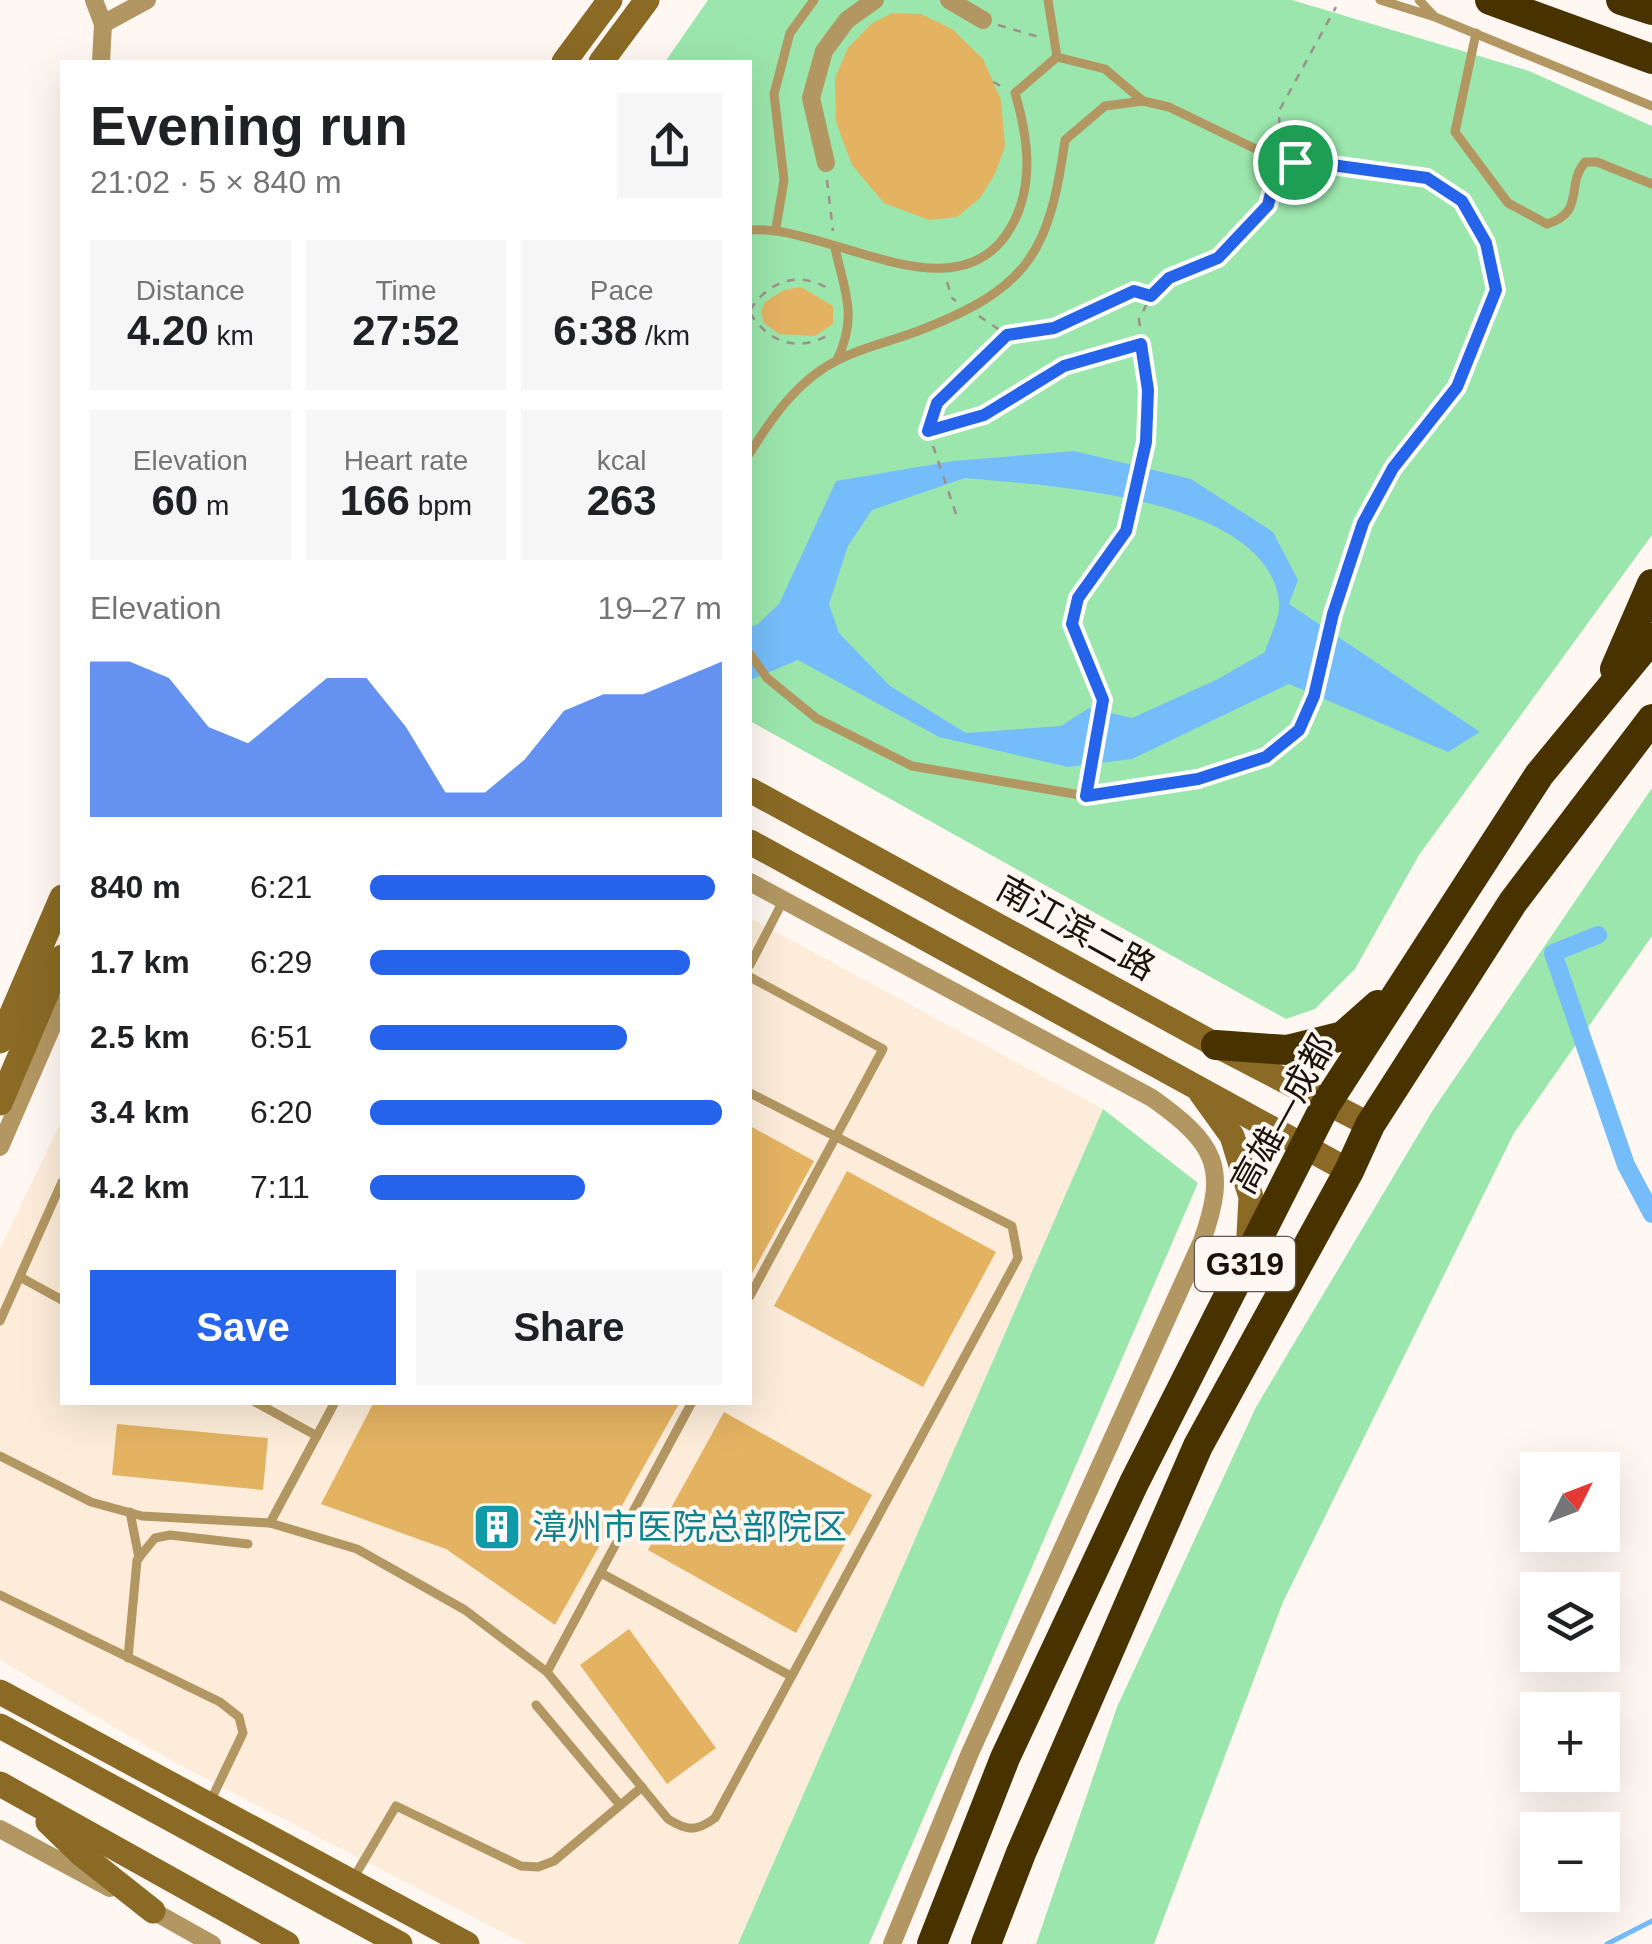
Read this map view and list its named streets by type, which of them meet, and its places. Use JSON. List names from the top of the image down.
{
  "streets": {
    "highway": ["高雄—成都", "G319"],
    "street": ["南江滨二路"]
  },
  "crossings": [
    ["南江滨二路", "高雄—成都"],
    ["南江滨二路", "G319"]
  ],
  "places": {
    "building": ["漳州市医院总部院区"]
  },
  "north": "top right",
  "page": {
    "heading": ["Evening run", "21:02 · 5 × 840 m"],
    "stats": [
      ["Distance", "4.20 km"],
      ["Time", "27:52"],
      ["Pace", "6:38 /km"],
      ["Elevation", "60 m"],
      ["Heart rate", "166 bpm"],
      ["kcal", "263"]
    ],
    "chart": ["Elevation", "19–27 m"],
    "list": [
      {
        "name": "840 m",
        "note": "6:21"
      },
      {
        "name": "1.7 km",
        "note": "6:29"
      },
      {
        "name": "2.5 km",
        "note": "6:51"
      },
      {
        "name": "3.4 km",
        "note": "6:20"
      },
      {
        "name": "4.2 km",
        "note": "7:11"
      }
    ],
    "buttons": ["Save", "Share"],
    "map_buttons": ["+", "−"]
  }
}
